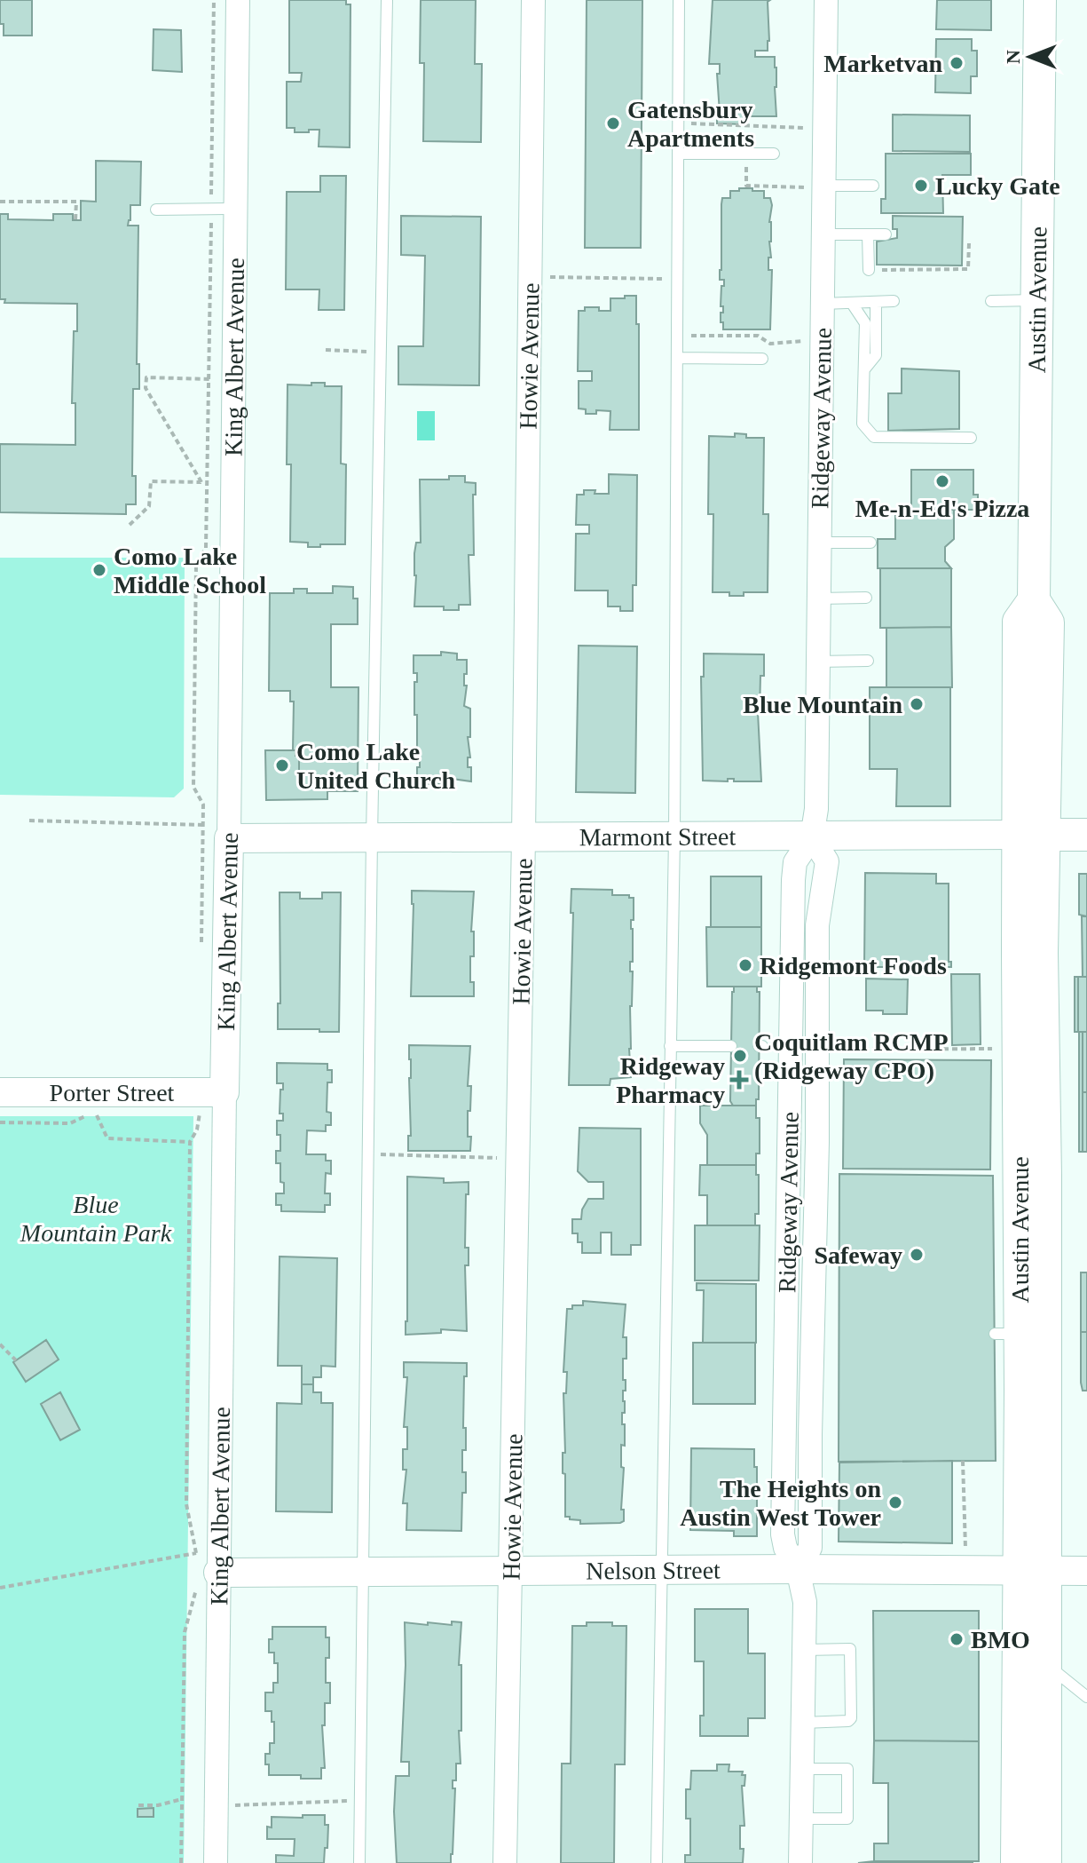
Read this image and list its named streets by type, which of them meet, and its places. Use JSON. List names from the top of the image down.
{
  "streets": {
    "main road": ["Austin Avenue", "Marmont Street"],
    "street": [
      "King Albert Avenue",
      "Howie Avenue",
      "Ridgeway Avenue",
      "Porter Street",
      "Nelson Street"
    ]
  },
  "crossings": [
    ["Austin Avenue", "Marmont Street"],
    ["Austin Avenue", "Nelson Street"],
    ["King Albert Avenue", "Marmont Street"],
    ["King Albert Avenue", "Porter Street"],
    ["King Albert Avenue", "Nelson Street"],
    ["Howie Avenue", "Marmont Street"],
    ["Howie Avenue", "Nelson Street"],
    ["Ridgeway Avenue", "Marmont Street"],
    ["Ridgeway Avenue", "Nelson Street"]
  ],
  "parks": ["Blue Mountain Park"],
  "places": {
    "other": [
      "Marketvan",
      "Gatensbury Apartments",
      "Lucky Gate",
      "Me-n-Ed's Pizza",
      "Como Lake Middle School",
      "Blue Mountain",
      "Como Lake United Church",
      "Ridgemont Foods",
      "Coquitlam RCMP (Ridgeway CPO)",
      "Safeway",
      "The Heights on Austin West Tower",
      "BMO"
    ],
    "health": ["Ridgeway Pharmacy"]
  },
  "north": "left"
}
